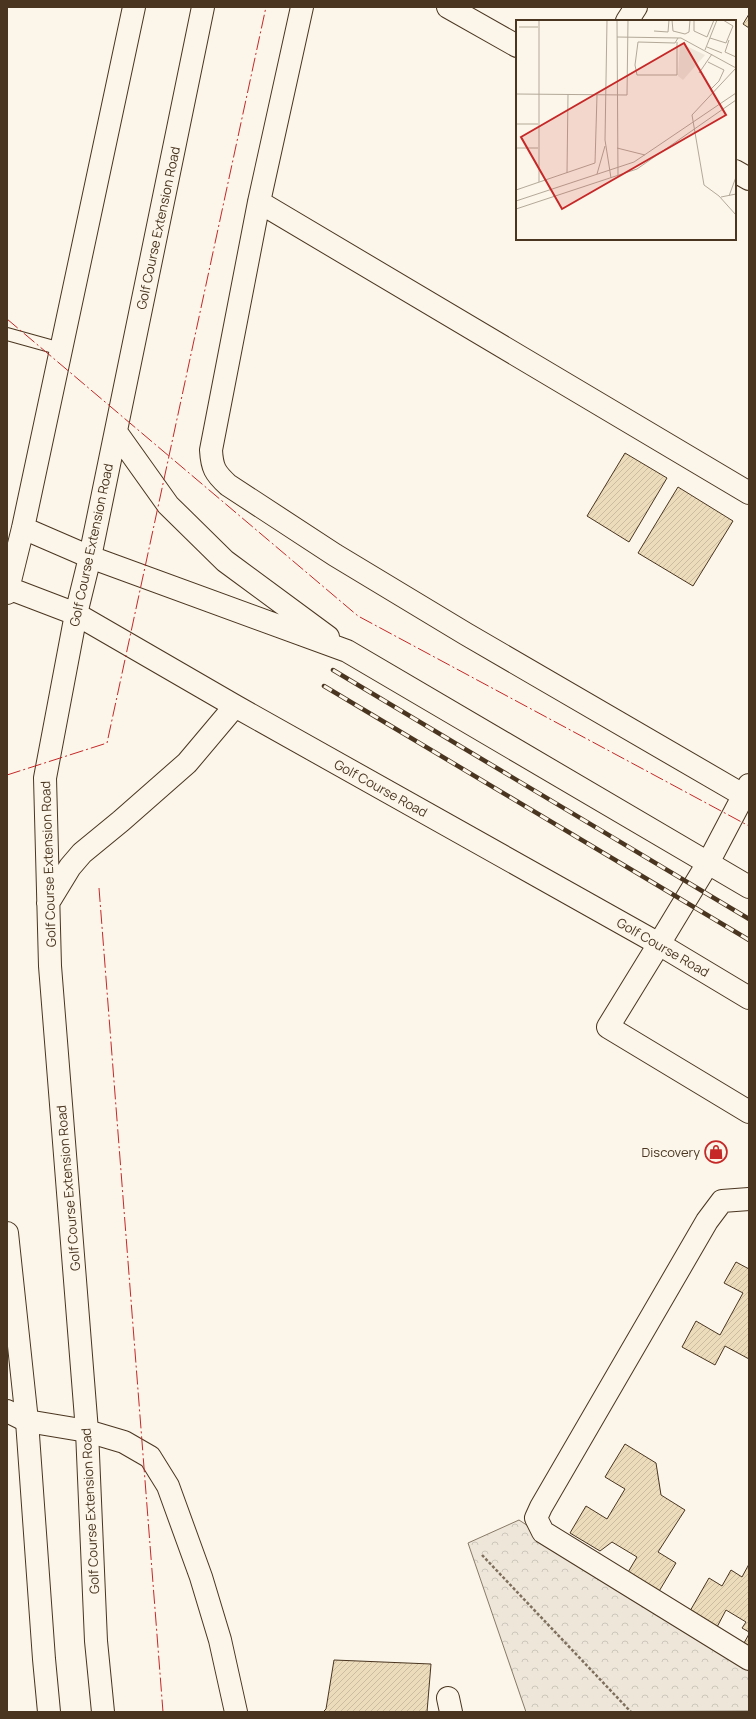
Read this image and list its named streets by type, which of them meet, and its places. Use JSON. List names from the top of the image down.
{
  "streets": {
    "main road": ["Golf Course Extension Road", "Golf Course Road"]
  },
  "crossings": [
    ["Golf Course Extension Road", "Golf Course Road"]
  ],
  "places": {
    "shop": ["Discovery"]
  }
}
